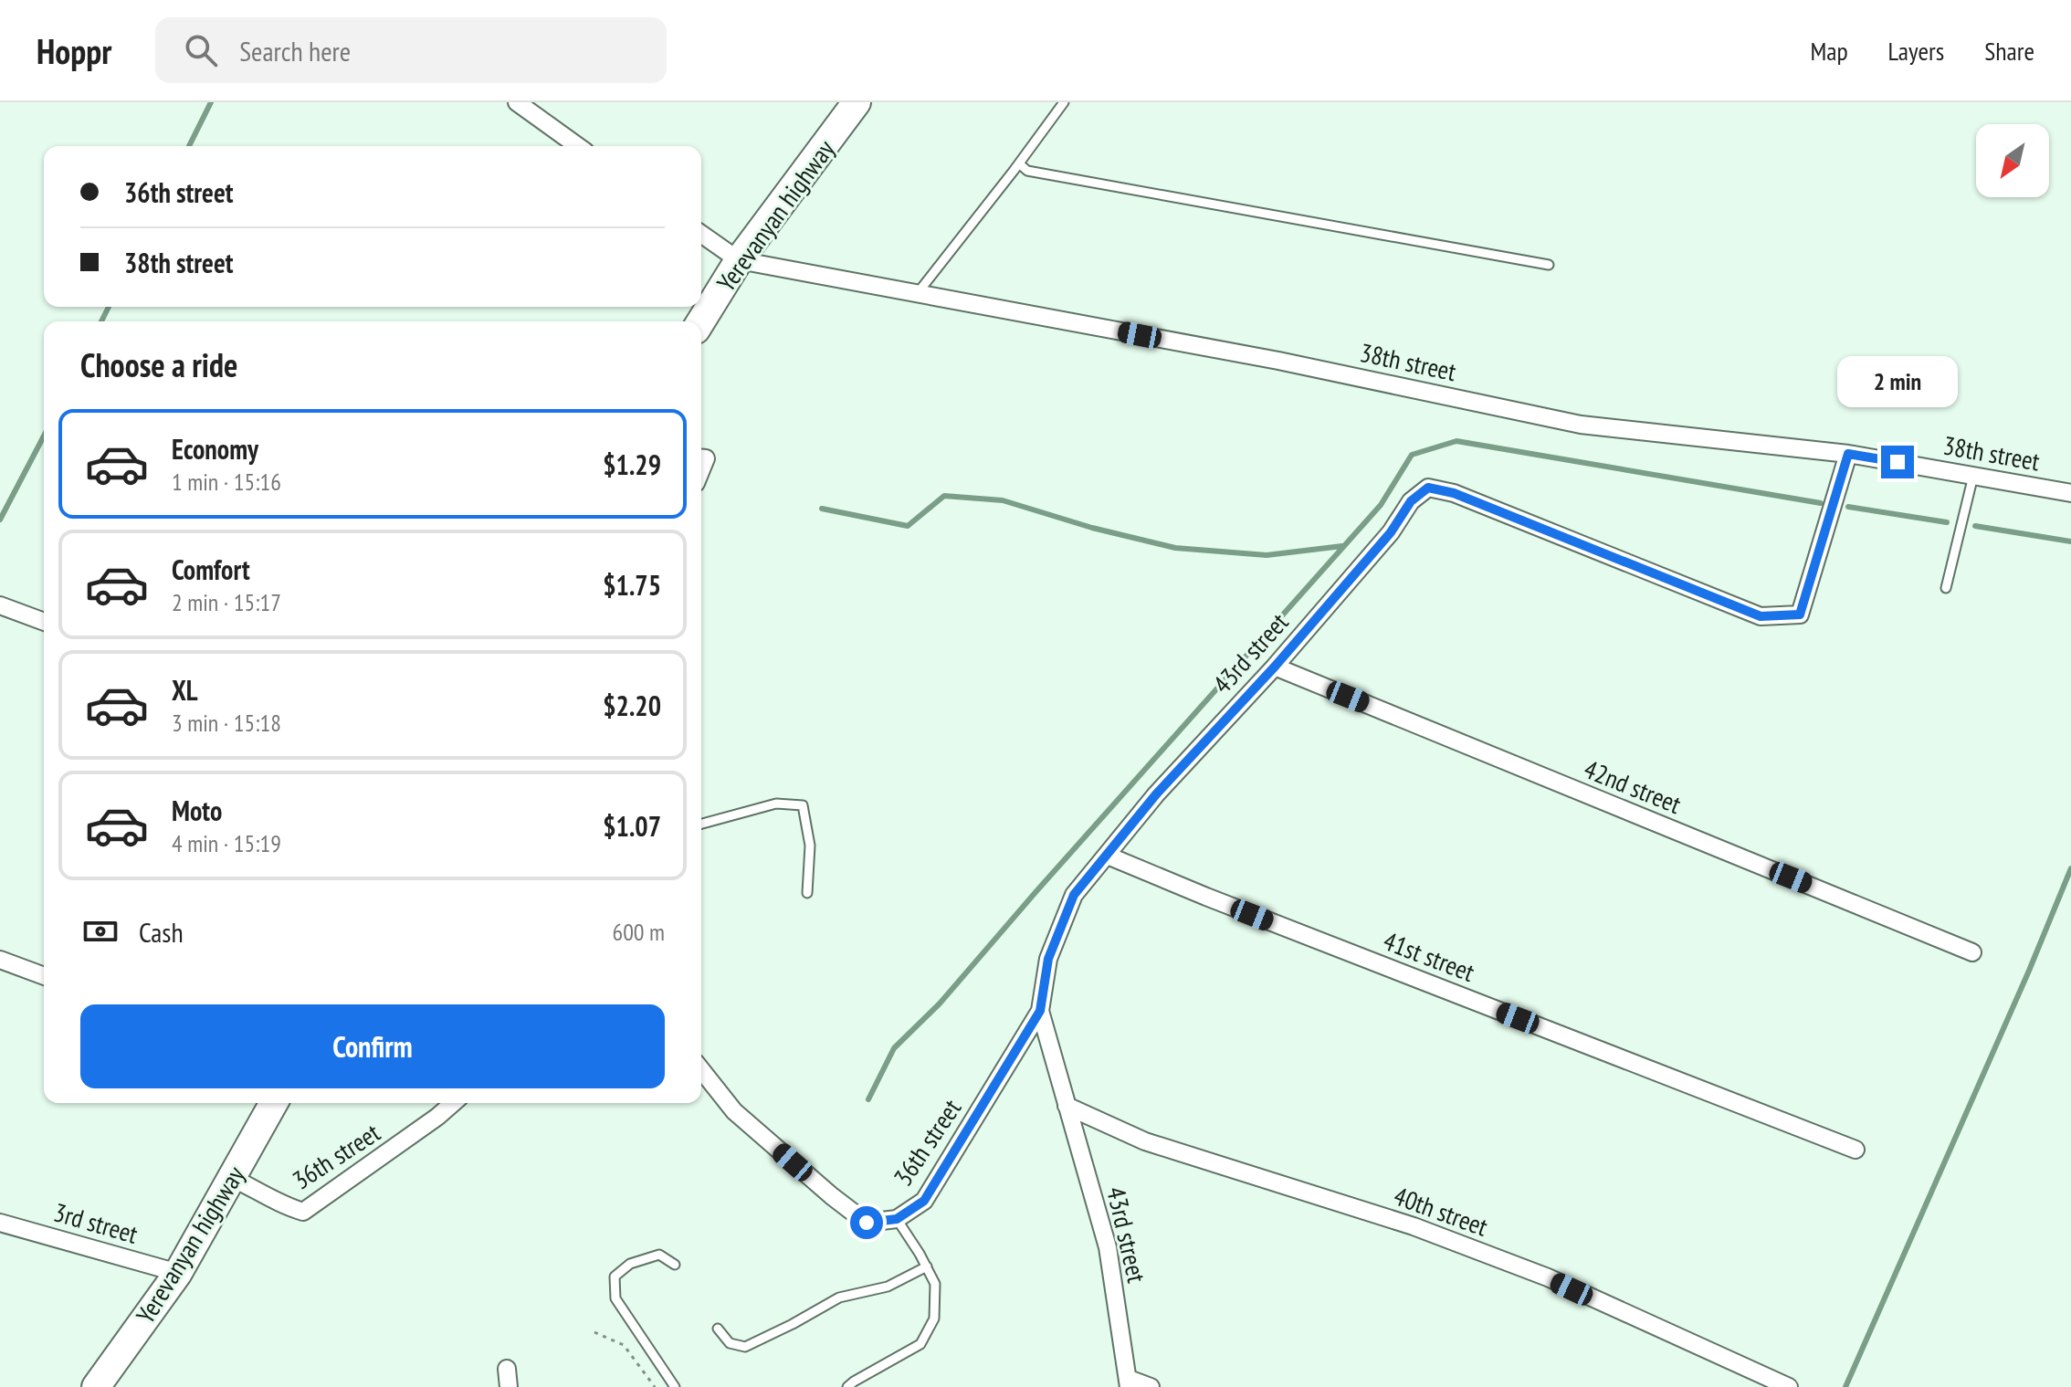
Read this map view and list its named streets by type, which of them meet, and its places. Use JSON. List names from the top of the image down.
{
  "streets": {
    "main road": ["Yerevanyan highway"],
    "street": [
      "38th street",
      "43rd street",
      "42nd street",
      "41st street",
      "36th street",
      "40th street",
      "3rd street"
    ]
  },
  "crossings": [
    ["Yerevanyan highway", "38th street"],
    ["Yerevanyan highway", "36th street"],
    ["Yerevanyan highway", "3rd street"],
    ["38th street", "43rd street"],
    ["43rd street", "42nd street"],
    ["43rd street", "41st street"],
    ["43rd street", "36th street"],
    ["43rd street", "40th street"]
  ],
  "north": "bottom left",
  "page": {
    "header": "Hoppr",
    "search": "Search here",
    "nav": ["Map", "Layers", "Share"],
    "banner": ["36th street", "38th street"],
    "heading": "Choose a ride",
    "bubble": "2 min",
    "list": [
      {
        "name": "Economy",
        "note": "1 min · 15:16",
        "value": "$1.29"
      },
      {
        "name": "Comfort",
        "note": "2 min · 15:17",
        "value": "$1.75"
      },
      {
        "name": "XL",
        "note": "3 min · 15:18",
        "value": "$2.20"
      },
      {
        "name": "Moto",
        "note": "4 min · 15:19",
        "value": "$1.07"
      }
    ],
    "pay": ["Cash", "600 m"],
    "buttons": "Confirm"
  }
}
